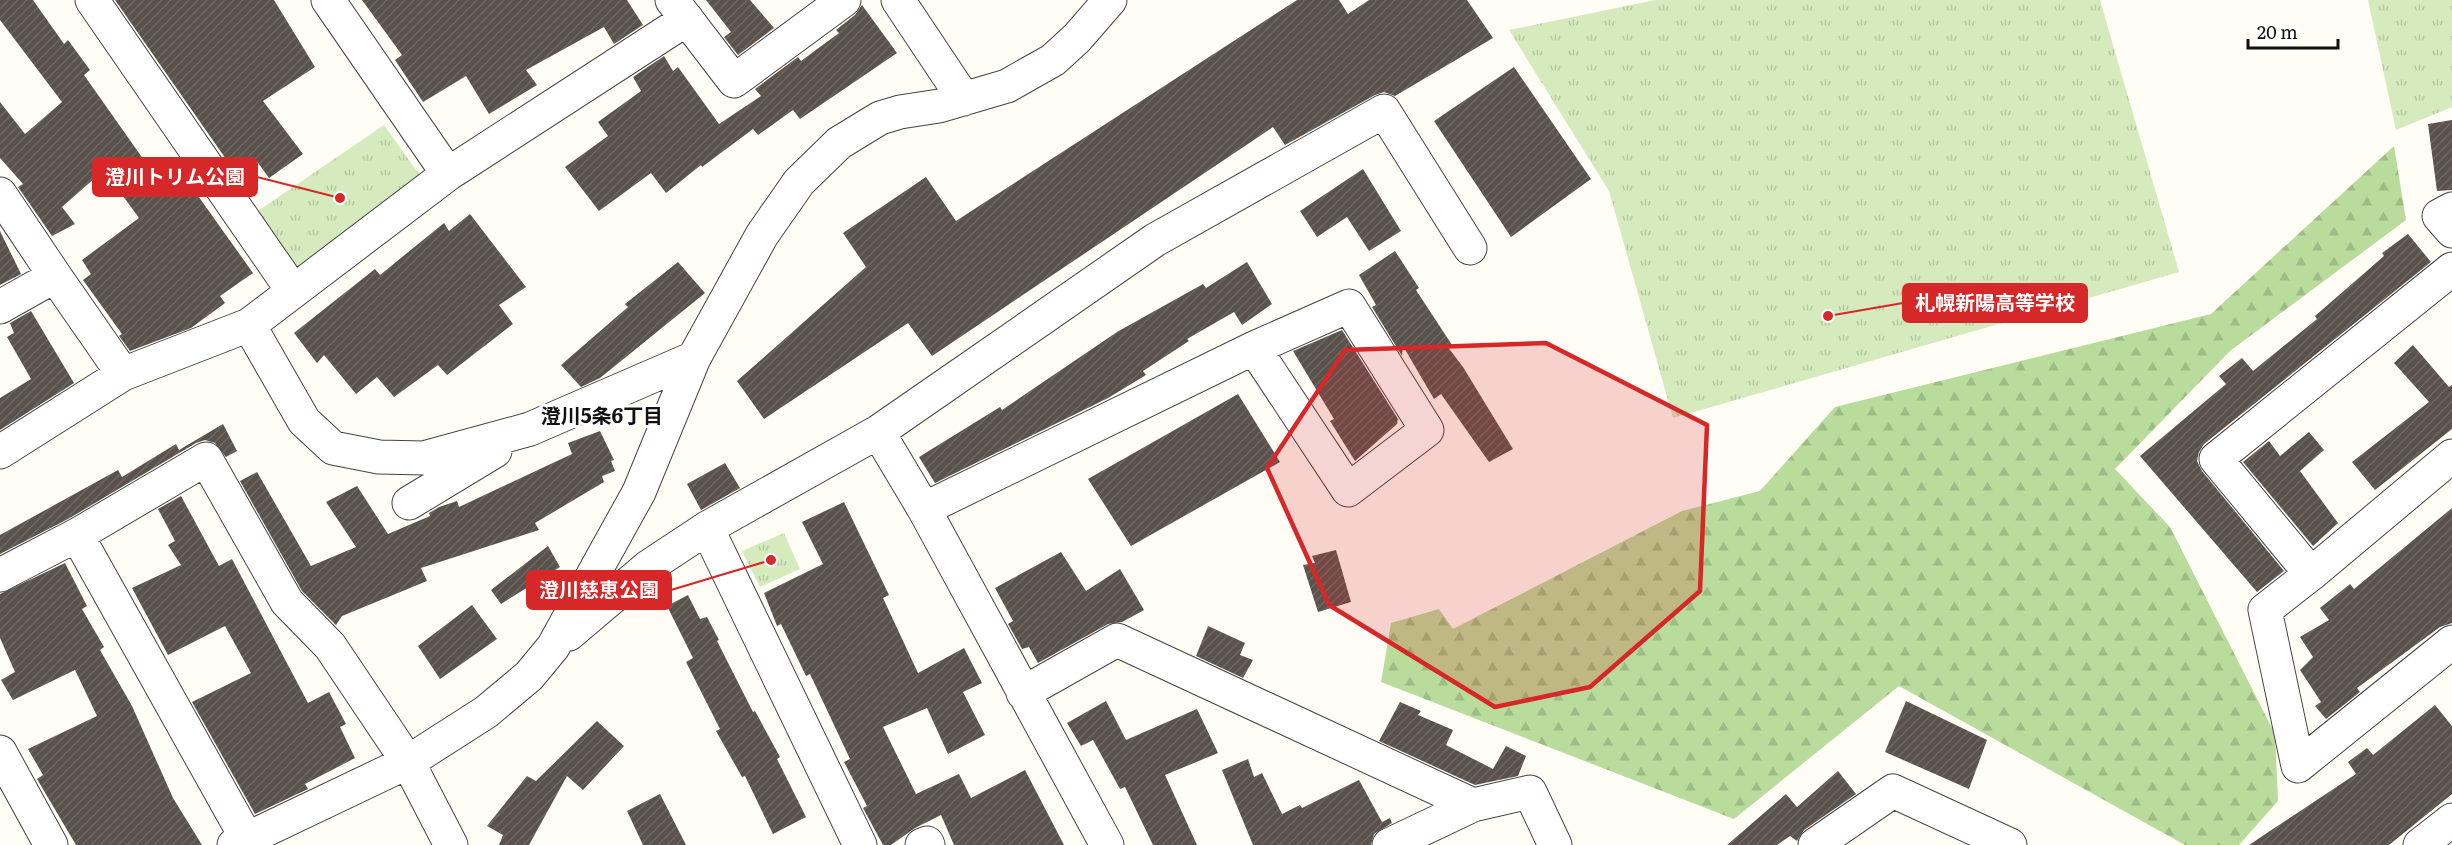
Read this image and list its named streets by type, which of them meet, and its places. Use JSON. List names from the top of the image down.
{
  "districts": ["澄川5条6丁目"],
  "places": ["澄川トリム公園", "札幌新陽高等学校", "澄川慈恵公園"],
  "scale_bar": "20 m"
}
